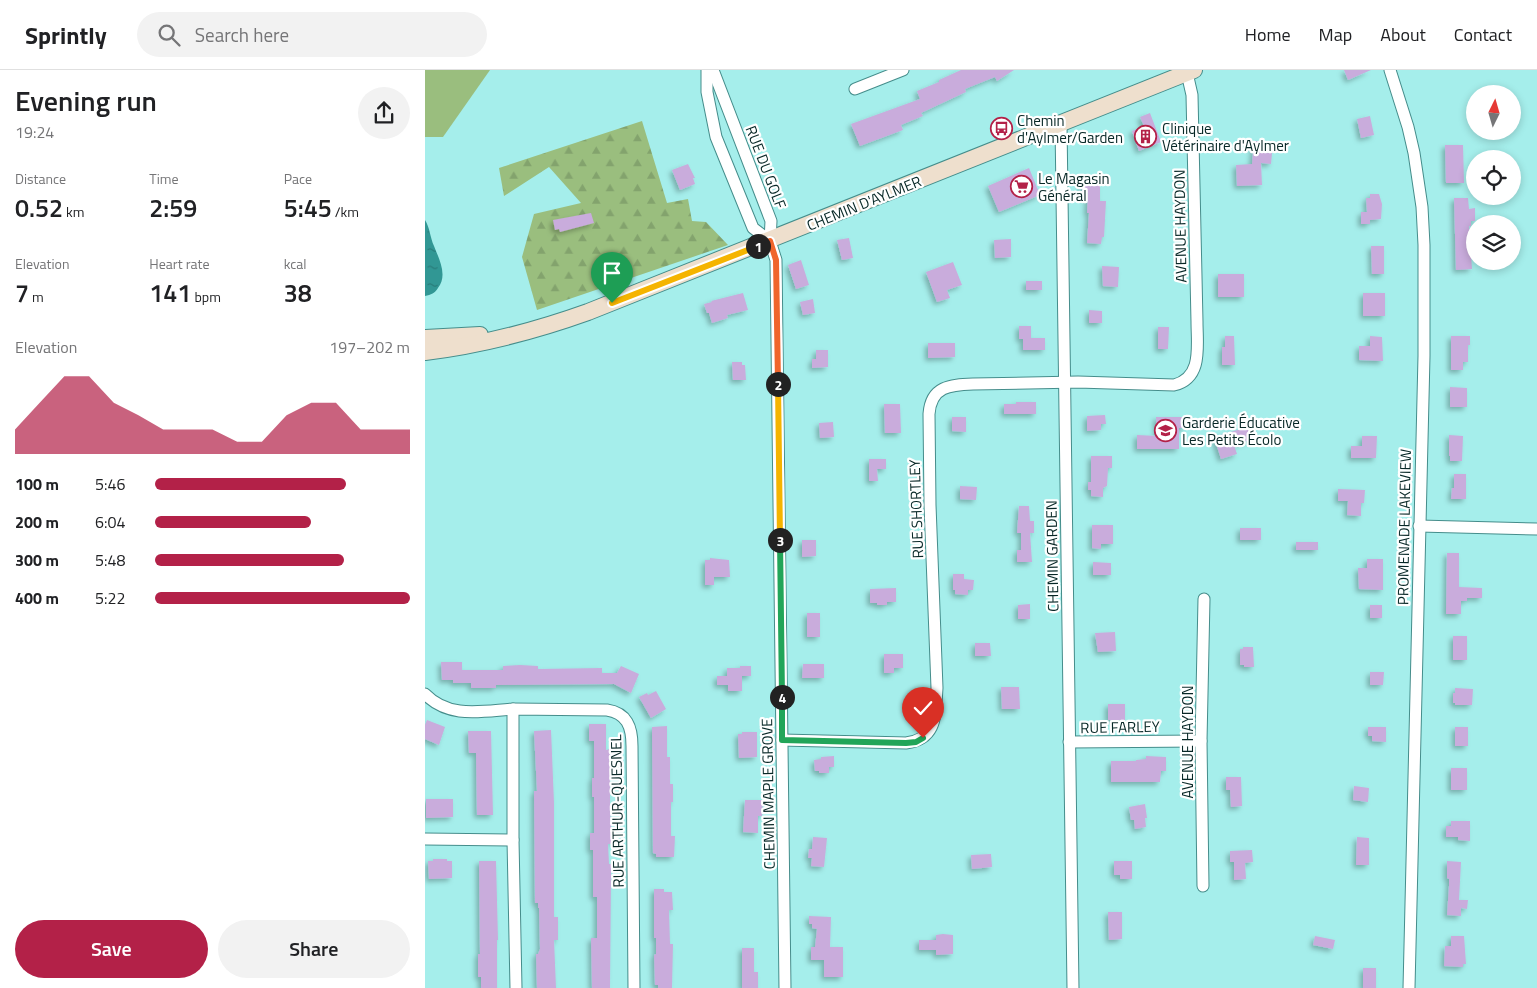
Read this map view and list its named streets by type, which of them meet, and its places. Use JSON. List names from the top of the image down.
{
  "streets": {
    "main road": ["CHEMIN D'AYLMER"],
    "street": [
      "RUE DU GOLF",
      "AVENUE HAYDON",
      "RUE SHORTLEY",
      "PROMENADE LAKEVIEW",
      "CHEMIN GARDEN",
      "RUE FARLEY",
      "CHEMIN MAPLE GROVE",
      "RUE ARTHUR-QUESNEL"
    ]
  },
  "crossings": [
    ["RUE DU GOLF", "CHEMIN D'AYLMER"],
    ["RUE DU GOLF", "CHEMIN MAPLE GROVE"],
    ["CHEMIN D'AYLMER", "AVENUE HAYDON"],
    ["CHEMIN D'AYLMER", "CHEMIN GARDEN"],
    ["CHEMIN D'AYLMER", "CHEMIN MAPLE GROVE"],
    ["AVENUE HAYDON", "RUE SHORTLEY"],
    ["AVENUE HAYDON", "RUE FARLEY"],
    ["RUE SHORTLEY", "CHEMIN GARDEN"],
    ["RUE SHORTLEY", "CHEMIN MAPLE GROVE"],
    ["CHEMIN GARDEN", "RUE FARLEY"]
  ],
  "places": {
    "bus stop": ["Chemin d'Aylmer/Garden"],
    "building": ["Clinique Vétérinaire d'Aylmer"],
    "supermarket": ["Le Magasin Général"],
    "school or university": ["Garderie Éducative Les Petits Écolo"]
  },
  "north": "top",
  "page": {
    "header": "Sprintly",
    "search": "Search here",
    "nav": [
      "Home",
      "Map",
      "About",
      "Contact"
    ],
    "heading": ["Evening run", "19:24"],
    "stats": [
      ["Distance", "0.52 km"],
      ["Time", "2:59"],
      ["Pace", "5:45 /km"],
      ["Elevation", "7 m"],
      ["Heart rate", "141 bpm"],
      ["kcal", "38"]
    ],
    "pins": [
      "1",
      "2",
      "3",
      "4"
    ],
    "chart": ["Elevation", "197–202 m"],
    "list": [
      {
        "name": "100 m",
        "note": "5:46"
      },
      {
        "name": "200 m",
        "note": "6:04"
      },
      {
        "name": "300 m",
        "note": "5:48"
      },
      {
        "name": "400 m",
        "note": "5:22"
      }
    ],
    "buttons": ["Save", "Share"]
  }
}
